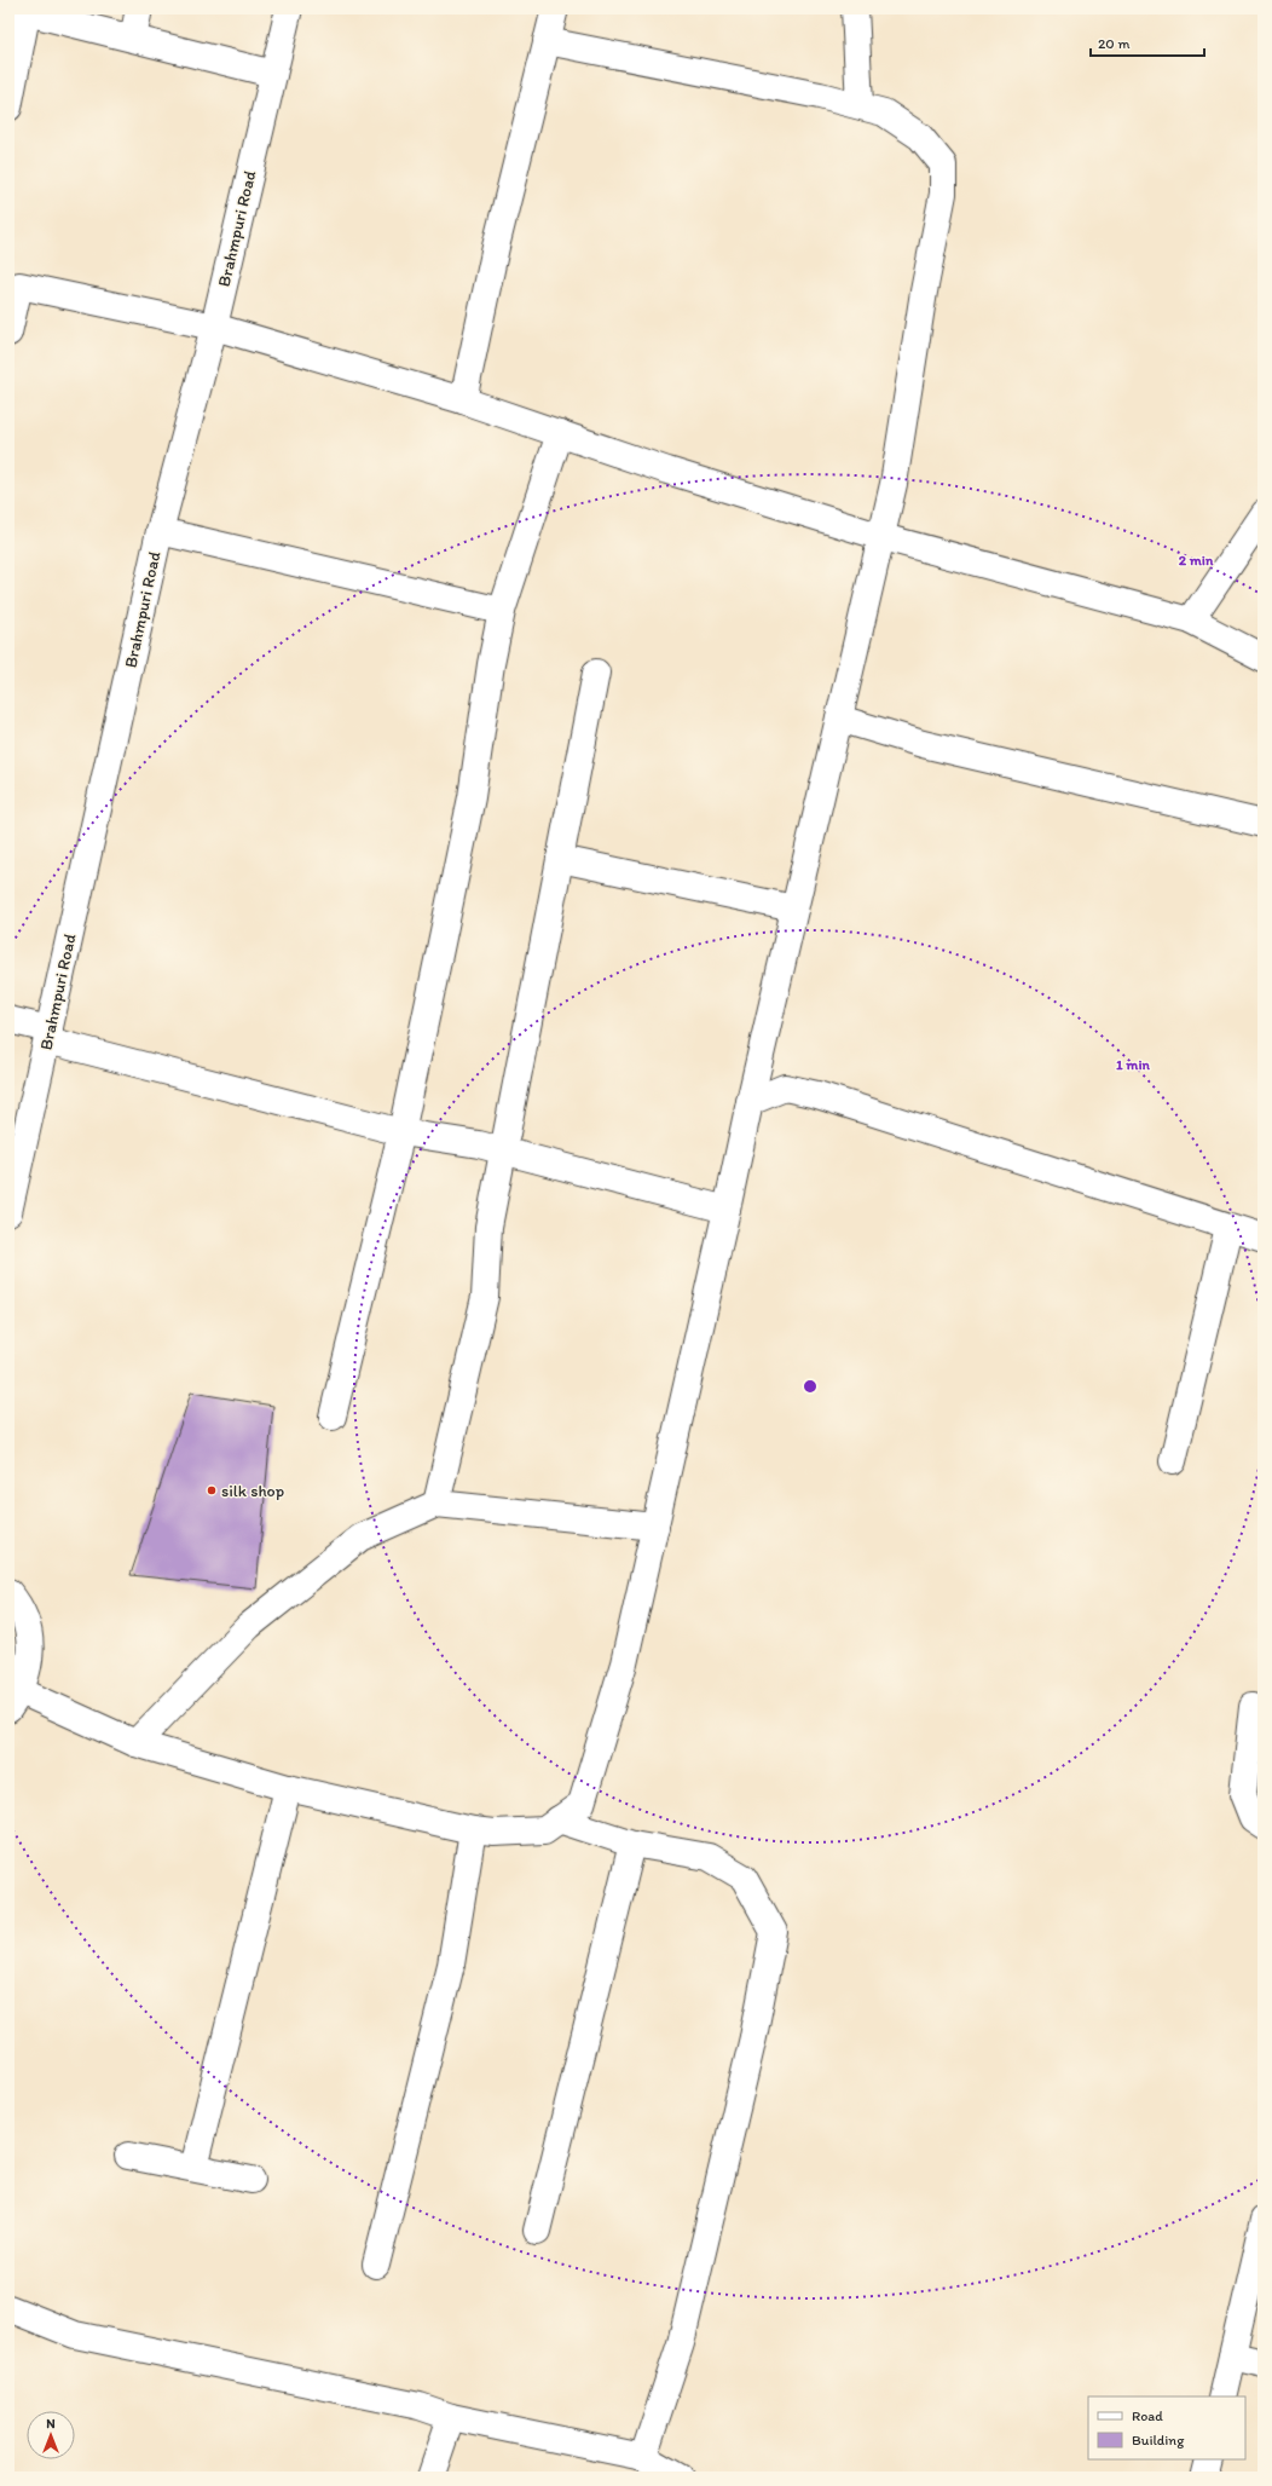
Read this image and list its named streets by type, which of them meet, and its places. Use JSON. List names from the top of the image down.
{
  "streets": {
    "street": ["Brahmpuri Road"]
  },
  "places": ["silk shop"],
  "legend": ["Road", "Building"],
  "scale_bar": "20 m",
  "north": "top",
  "rings": ["2 min", "1 min"]
}
